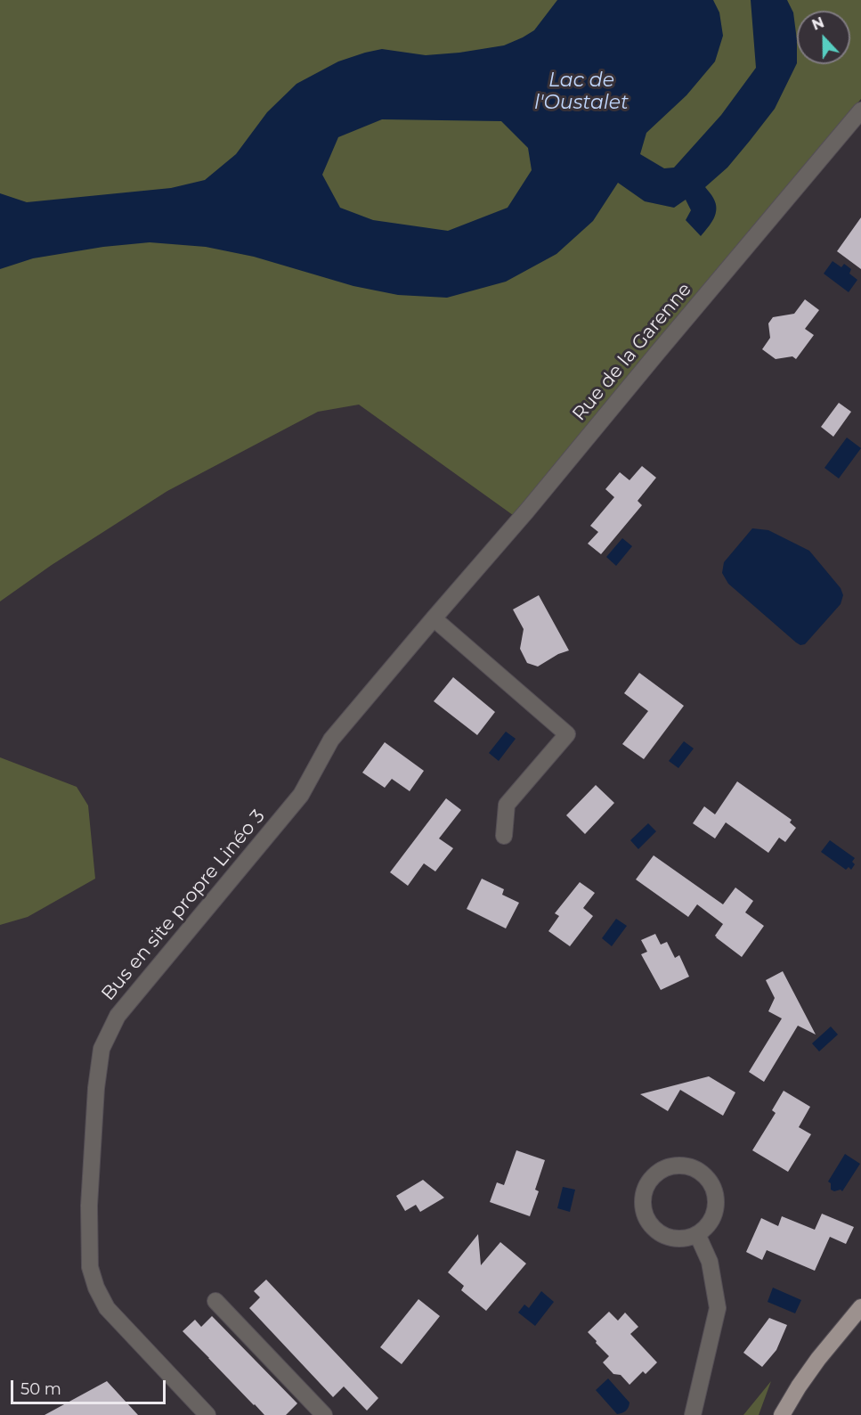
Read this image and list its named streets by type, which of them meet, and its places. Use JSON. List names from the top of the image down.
{
  "streets": {
    "street": ["Rue de la Garenne", "Bus en site propre Linéo 3"]
  },
  "crossings": [
    ["Rue de la Garenne", "Bus en site propre Linéo 3"]
  ],
  "water": ["Lac de l'Oustalet"],
  "scale_bar": "50 m",
  "north": "top"
}
